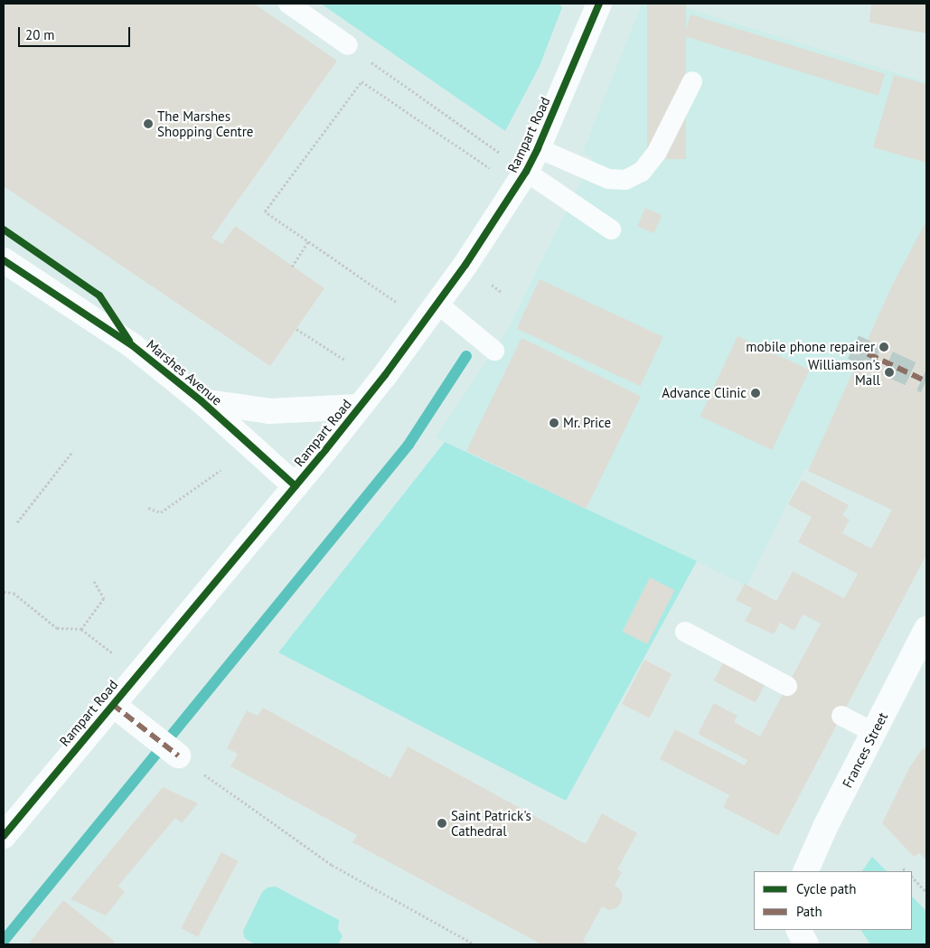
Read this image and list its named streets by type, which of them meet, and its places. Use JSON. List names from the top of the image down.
{
  "streets": {
    "street": ["Rampart Road", "Marshes Avenue", "Frances Street"]
  },
  "crossings": [
    ["Rampart Road", "Marshes Avenue"]
  ],
  "places": [
    "The Marshes Shopping Centre",
    "mobile phone repairer",
    "Williamson's Mall",
    "Advance Clinic",
    "Mr. Price",
    "Saint Patrick's Cathedral"
  ],
  "legend": ["Cycle path", "Path"],
  "scale_bar": "20 m"
}
